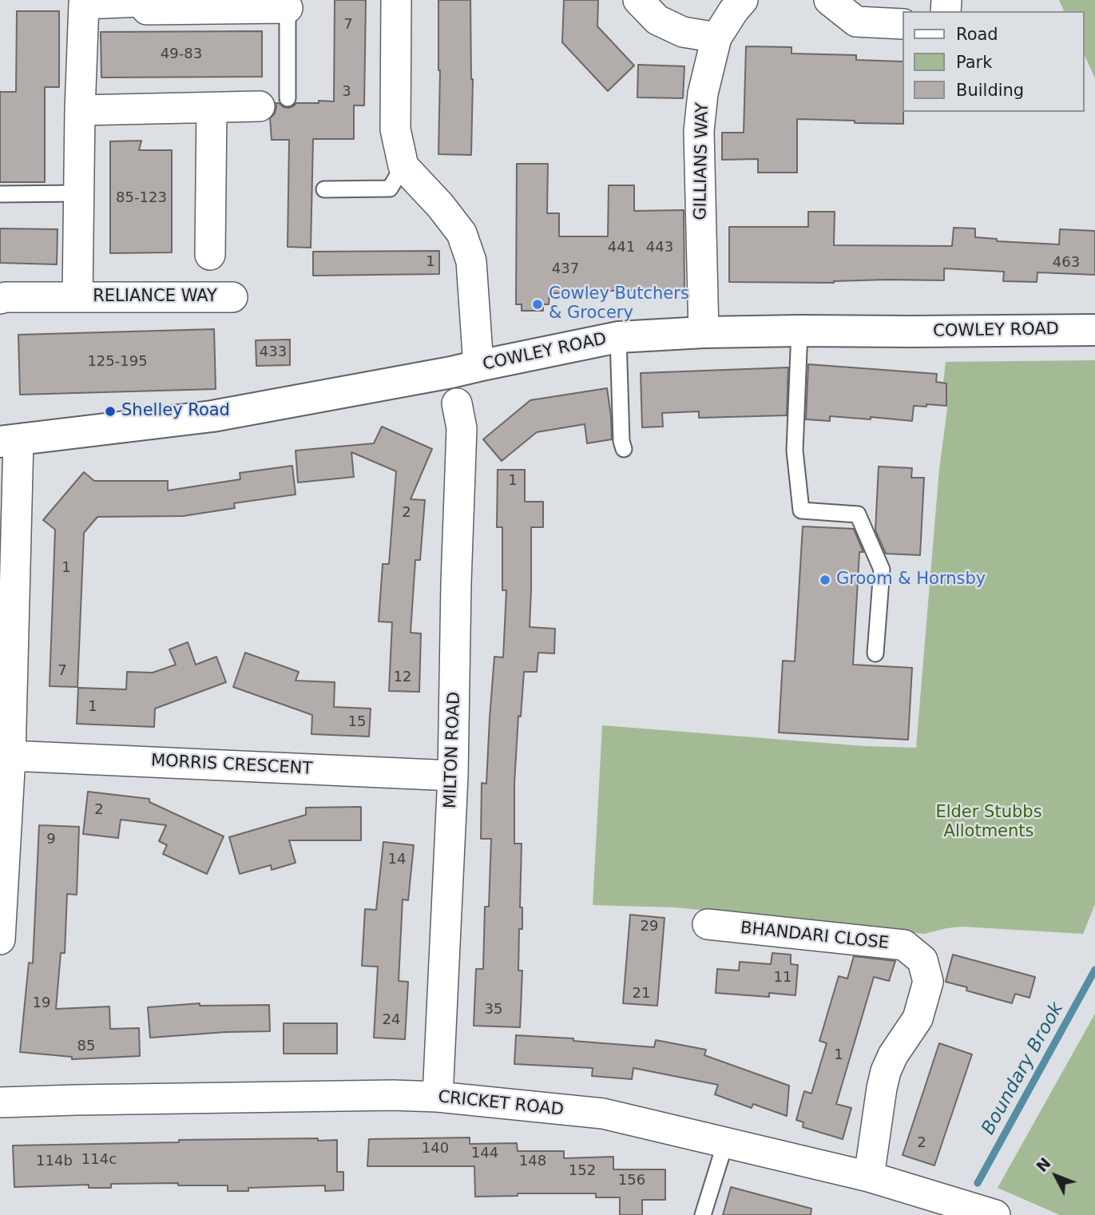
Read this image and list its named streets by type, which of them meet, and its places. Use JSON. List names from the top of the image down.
{
  "streets": {
    "main road": ["COWLEY ROAD"],
    "street": [
      "GILLIANS WAY",
      "RELIANCE WAY",
      "MILTON ROAD",
      "MORRIS CRESCENT",
      "BHANDARI CLOSE",
      "CRICKET ROAD"
    ]
  },
  "crossings": [
    ["GILLIANS WAY", "COWLEY ROAD"],
    ["MILTON ROAD", "MORRIS CRESCENT"],
    ["MILTON ROAD", "CRICKET ROAD"],
    ["BHANDARI CLOSE", "CRICKET ROAD"]
  ],
  "water": ["Boundary Brook"],
  "parks": ["Elder Stubbs Allotments"],
  "places": ["Cowley Butchers & Grocery", "Shelley Road", "Groom & Hornsby"],
  "house_numbers": [
    "7",
    "49-83",
    "3",
    "85-123",
    "441",
    "443",
    "1",
    "463",
    "437",
    "433",
    "125-195",
    "1",
    "2",
    "1",
    "7",
    "12",
    "1",
    "15",
    "2",
    "9",
    "14",
    "29",
    "11",
    "21",
    "19",
    "35",
    "24",
    "85",
    "1",
    "2",
    "140",
    "144",
    "114c",
    "114b",
    "148",
    "152",
    "156"
  ],
  "legend": ["Road", "Park", "Building"],
  "north": "top left"
}
